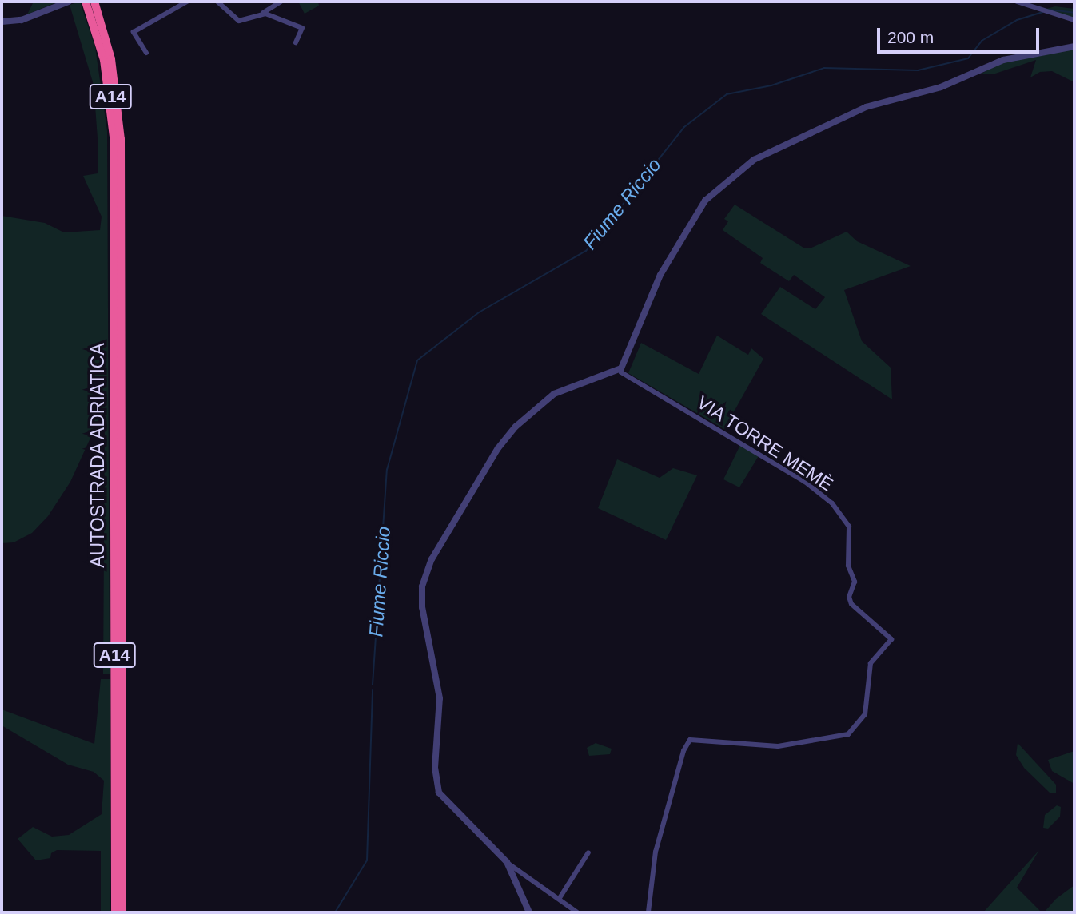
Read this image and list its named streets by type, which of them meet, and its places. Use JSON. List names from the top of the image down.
{
  "streets": {
    "highway": ["A14", "AUTOSTRADA ADRIATICA"],
    "street": ["VIA TORRE MEMÈ"]
  },
  "water": ["Fiume Riccio"],
  "scale_bar": "200 m"
}
